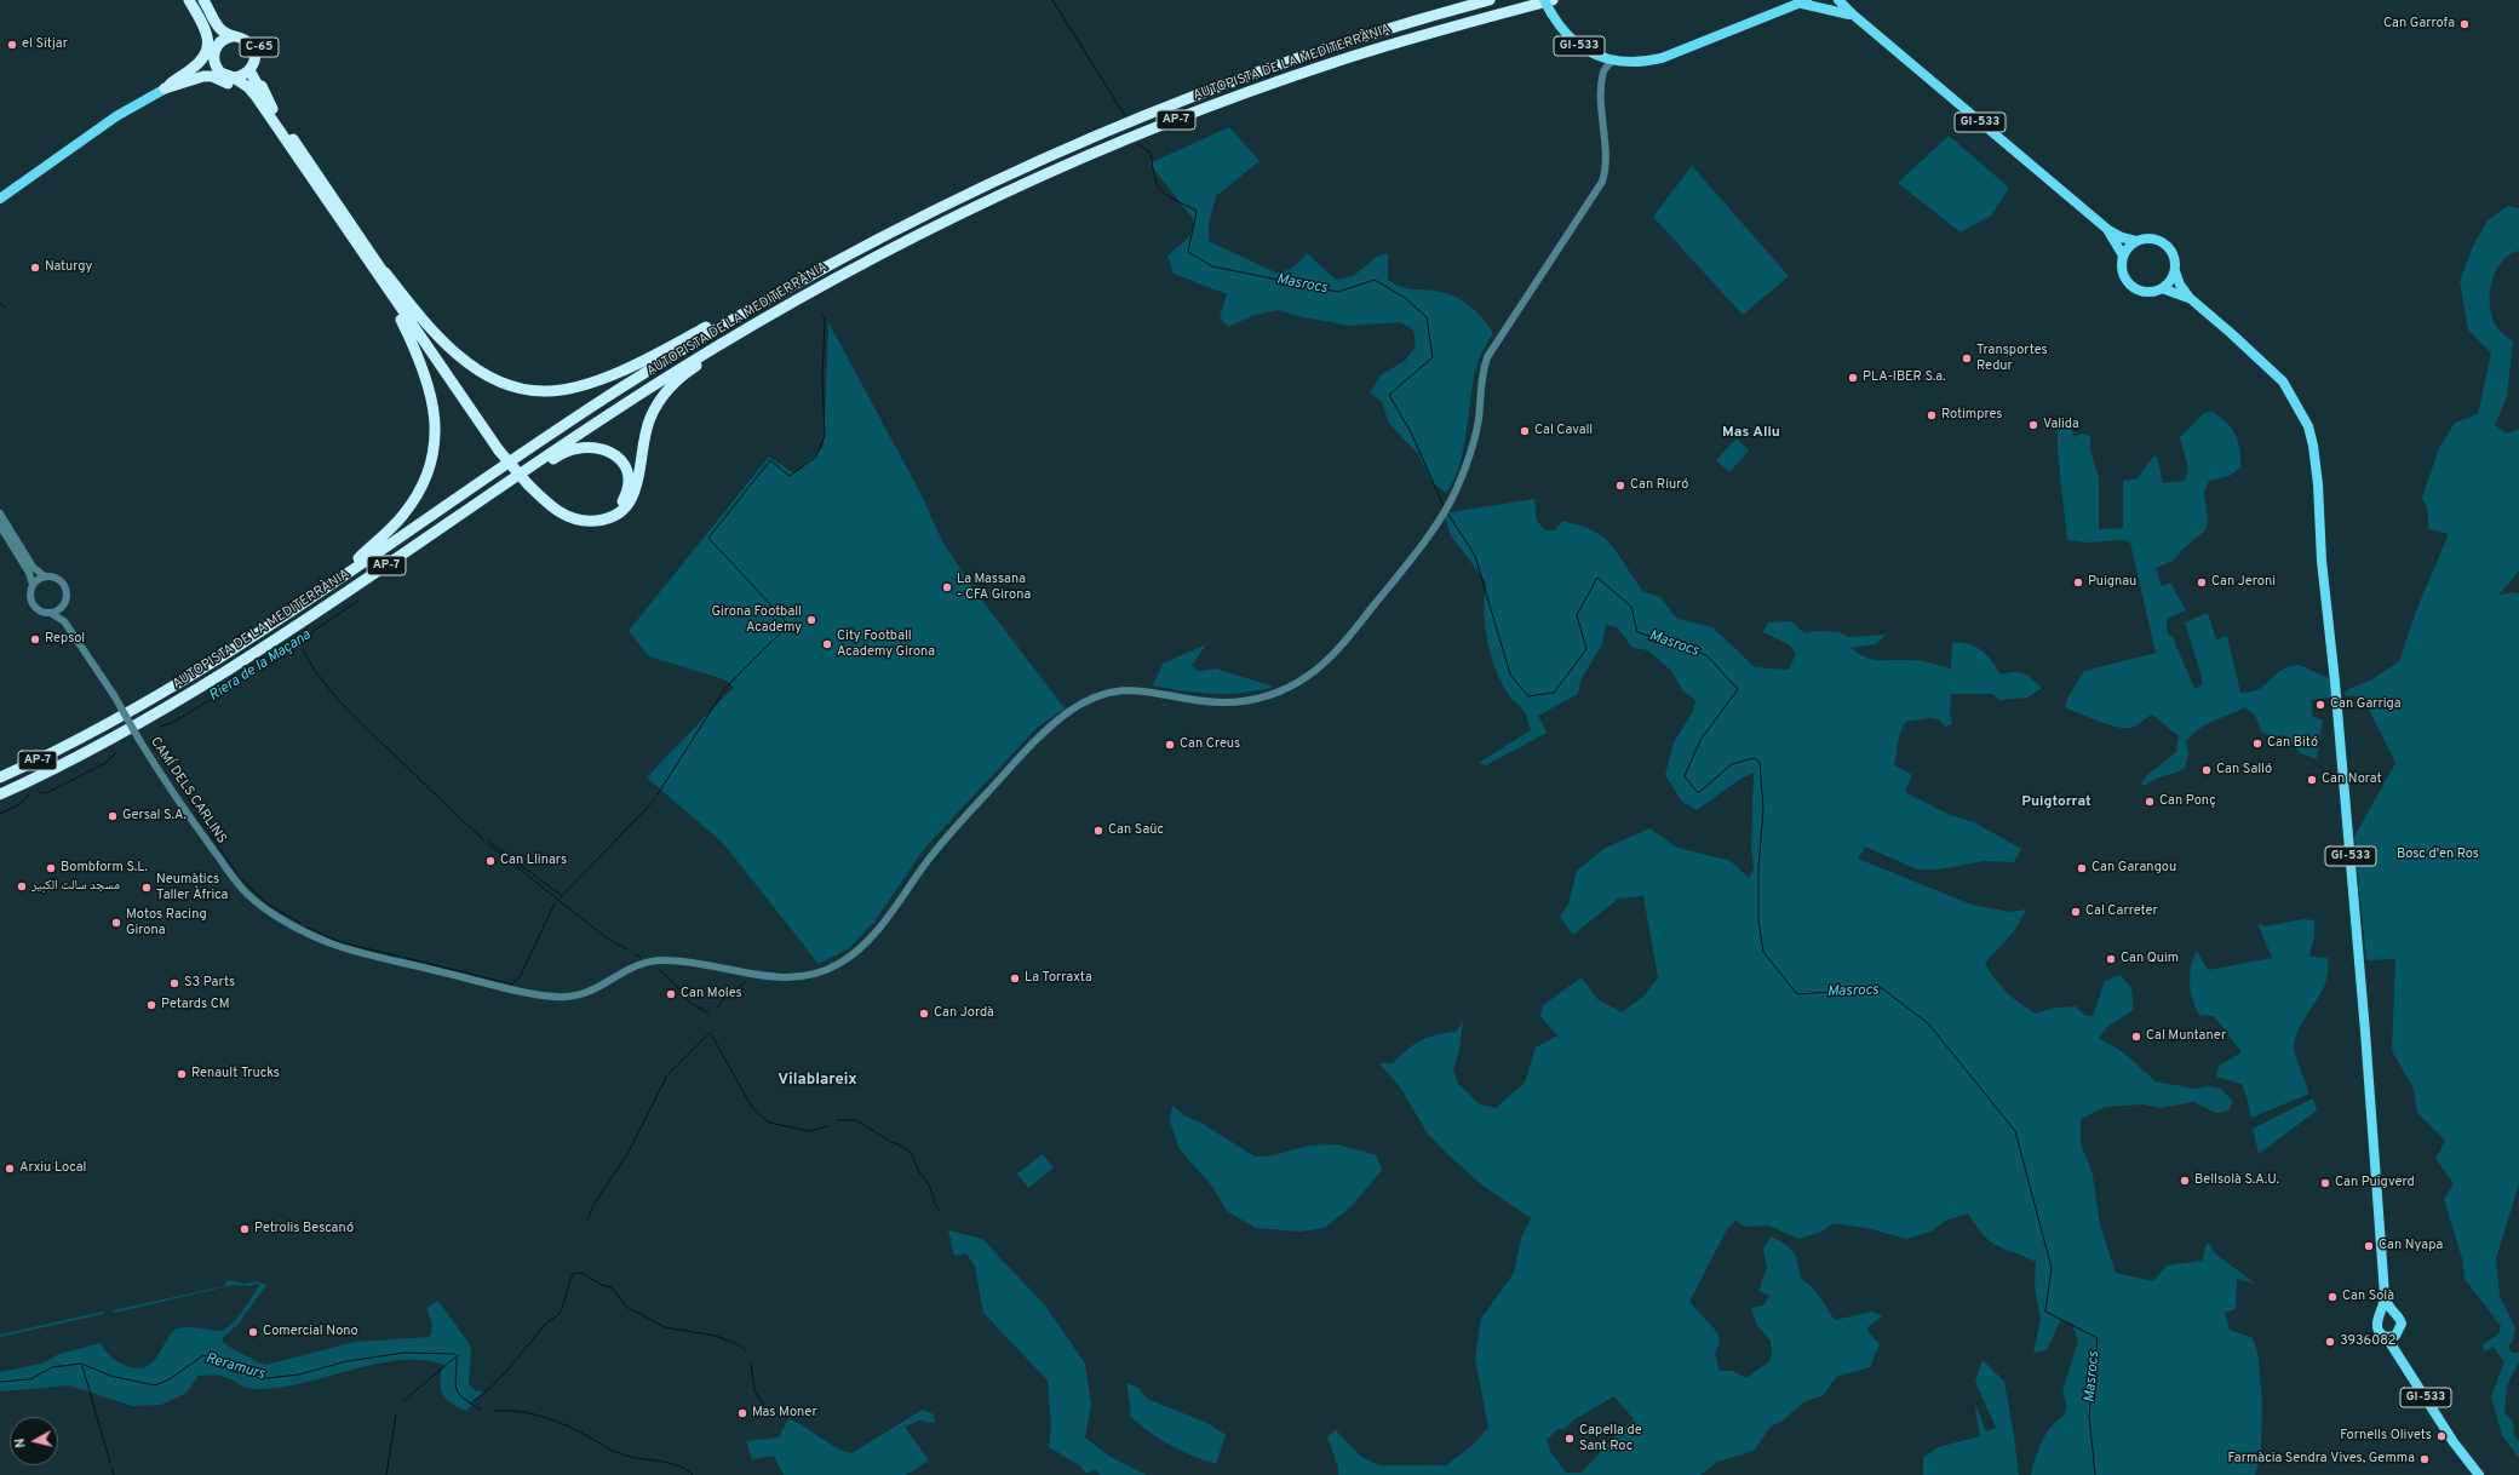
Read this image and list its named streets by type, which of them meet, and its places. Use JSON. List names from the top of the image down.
{
  "streets": {
    "highway": ["C-65", "AUTOPISTA DE LA MEDITERRÀNIA", "AP-7"],
    "main road": ["GI-533"],
    "street": ["CAMÍ DELS CARLINS"]
  },
  "districts": ["Mas Aliu", "Puigtorrat", "Vilablareix"],
  "water": ["Masrocs", "Riera de la Maçana", "Reramurs"],
  "parks": ["Bosc d'en Ros"],
  "places": [
    "Can Garrofa",
    "el Sitjar",
    "Naturgy",
    "Transportes Redur",
    "PLA-IBER S.a.",
    "Rotimpres",
    "Valida",
    "Cal Cavall",
    "Can Riuró",
    "Puignau",
    "Can Jeroni",
    "La Massana - CFA Girona",
    "Girona Football Academy",
    "Repsol",
    "City Football Academy Girona",
    "Can Garriga",
    "Can Bitó",
    "Can Creus",
    "Can Salló",
    "Can Norat",
    "Can Ponç",
    "Gersal S.A.",
    "Can Saüc",
    "Can Llinars",
    "Bombform S.L.",
    "Can Garangou",
    "مسجد سالت الكبير",
    "Neumàtics Taller Àfrica",
    "Cal Carreter",
    "Motos Racing Girona",
    "Can Quim",
    "La Torraxta",
    "S3 Parts",
    "Can Moles",
    "Petards CM",
    "Can Jordà",
    "Cal Muntaner",
    "Renault Trucks",
    "Arxiu Local",
    "Bellsolà S.A.U.",
    "Can Puigverd",
    "Petrolis Bescanó",
    "Can Nyapa",
    "Can Solà",
    "Comercial Nono",
    "3936082",
    "Mas Moner",
    "Fornells Olivets",
    "Capella de Sant Roc",
    "Farmàcia Sendra Vives, Gemma"
  ],
  "north": "left"
}
